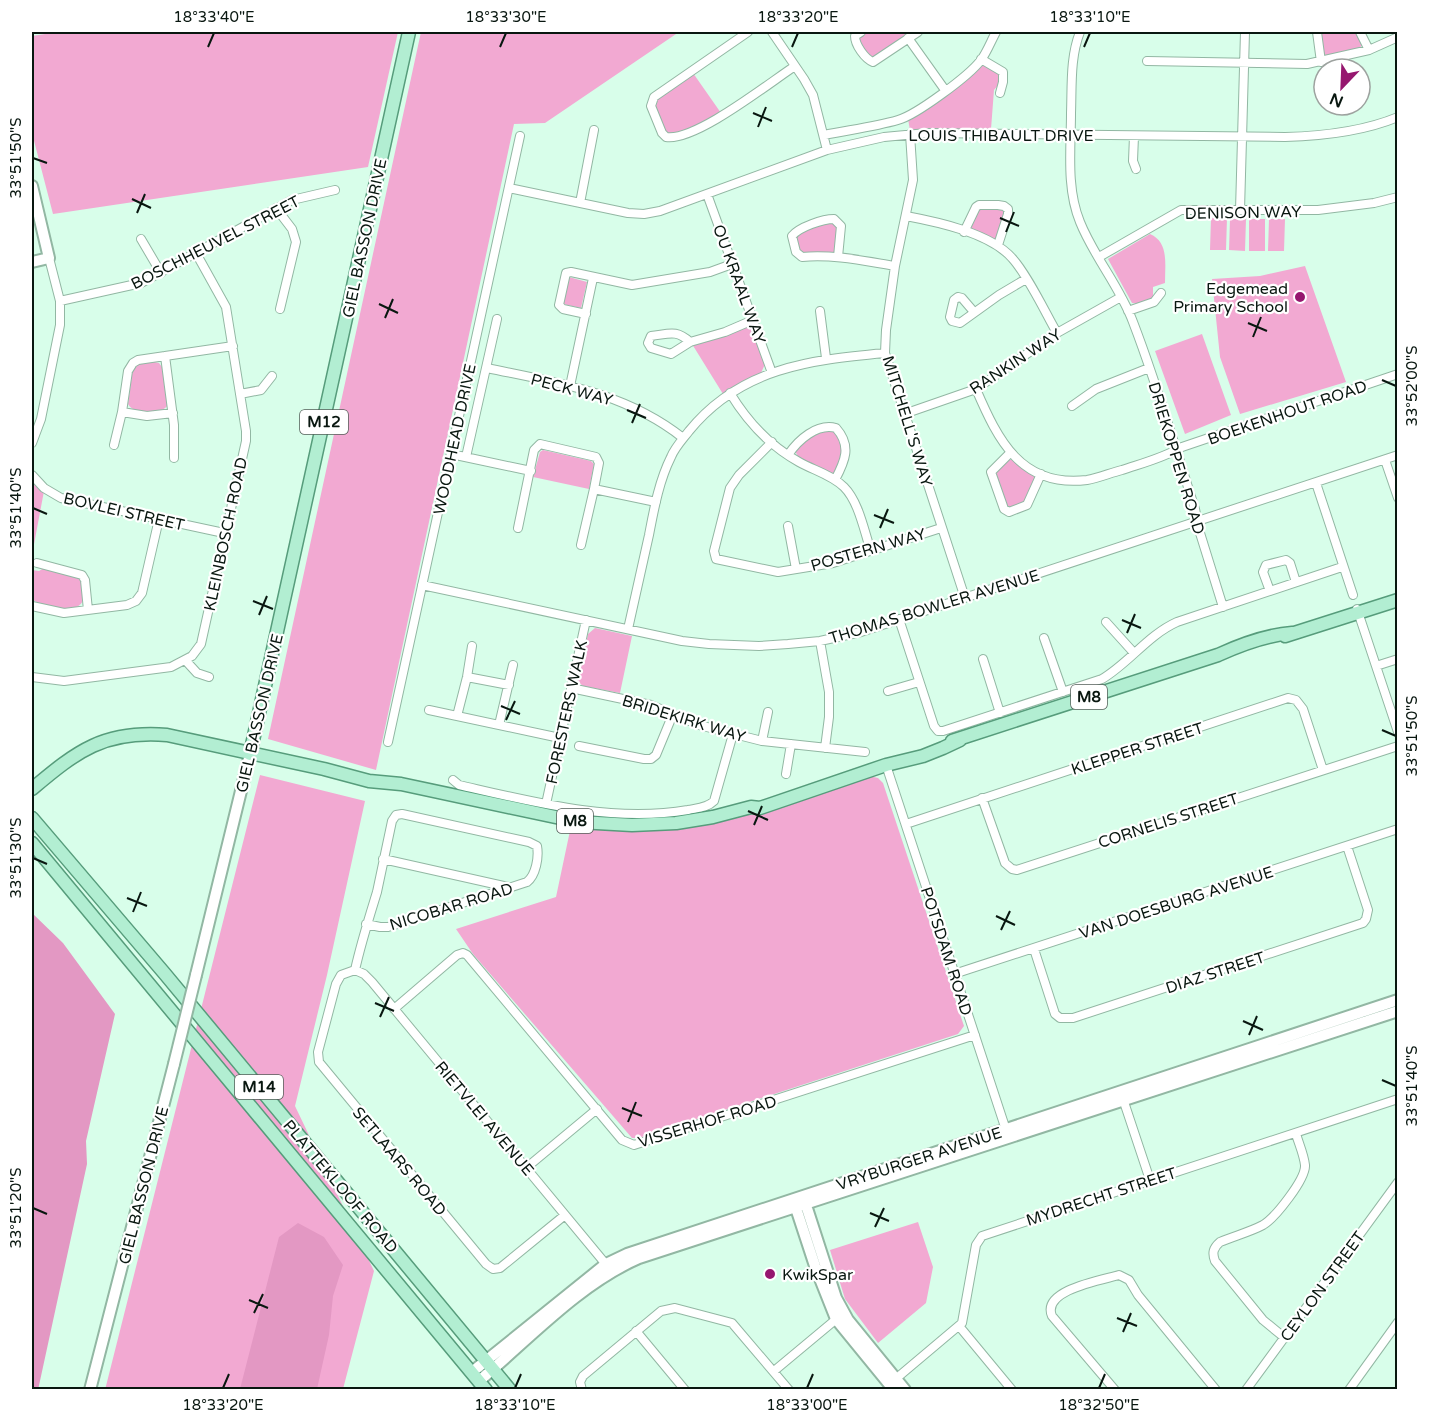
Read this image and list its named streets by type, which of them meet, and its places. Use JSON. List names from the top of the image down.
{
  "streets": {
    "main road": [
      "GIEL BASSON DRIVE",
      "M12",
      "M8",
      "M14",
      "PLATTEKLOOF ROAD"
    ],
    "street": [
      "LOUIS THIBAULT DRIVE",
      "DENISON WAY",
      "BOSCHHEUVEL STREET",
      "OU KRAAL WAY",
      "RANKIN WAY",
      "PECK WAY",
      "BOEKENHOUT ROAD",
      "MITCHELL'S WAY",
      "WOODHEAD DRIVE",
      "DRIEKOPPEN ROAD",
      "BOVLEI STREET",
      "KLEINBOSCH ROAD",
      "POSTERN WAY",
      "THOMAS BOWLER AVENUE",
      "FORESTERS WALK",
      "BRIDEKIRK WAY",
      "KLEPPER STREET",
      "CORNELIS STREET",
      "VAN DOESBURG AVENUE",
      "NICOBAR ROAD",
      "POTSDAM ROAD",
      "DIAZ STREET",
      "RIETVLEI AVENUE",
      "VISSERHOF ROAD",
      "VRYBURGER AVENUE",
      "SETLAARS ROAD",
      "MYDRECHT STREET",
      "CEYLON STREET"
    ]
  },
  "crossings": [
    ["LOUIS THIBAULT DRIVE", "OU KRAAL WAY"],
    ["LOUIS THIBAULT DRIVE", "MITCHELL'S WAY"],
    ["LOUIS THIBAULT DRIVE", "WOODHEAD DRIVE"],
    ["LOUIS THIBAULT DRIVE", "DRIEKOPPEN ROAD"],
    ["DENISON WAY", "DRIEKOPPEN ROAD"],
    ["GIEL BASSON DRIVE", "M8"],
    ["BOSCHHEUVEL STREET", "KLEINBOSCH ROAD"],
    ["RANKIN WAY", "MITCHELL'S WAY"],
    ["RANKIN WAY", "DRIEKOPPEN ROAD"],
    ["BOEKENHOUT ROAD", "DRIEKOPPEN ROAD"],
    ["MITCHELL'S WAY", "POSTERN WAY"],
    ["MITCHELL'S WAY", "THOMAS BOWLER AVENUE"],
    ["WOODHEAD DRIVE", "THOMAS BOWLER AVENUE"],
    ["DRIEKOPPEN ROAD", "THOMAS BOWLER AVENUE"],
    ["BOVLEI STREET", "KLEINBOSCH ROAD"],
    ["THOMAS BOWLER AVENUE", "FORESTERS WALK"],
    ["M8", "POTSDAM ROAD"],
    ["FORESTERS WALK", "BRIDEKIRK WAY"],
    ["KLEPPER STREET", "CORNELIS STREET"],
    ["KLEPPER STREET", "POTSDAM ROAD"],
    ["VAN DOESBURG AVENUE", "POTSDAM ROAD"],
    ["VAN DOESBURG AVENUE", "DIAZ STREET"],
    ["NICOBAR ROAD", "RIETVLEI AVENUE"],
    ["NICOBAR ROAD", "SETLAARS ROAD"],
    ["POTSDAM ROAD", "VISSERHOF ROAD"],
    ["POTSDAM ROAD", "VRYBURGER AVENUE"],
    ["RIETVLEI AVENUE", "VISSERHOF ROAD"],
    ["RIETVLEI AVENUE", "VRYBURGER AVENUE"],
    ["RIETVLEI AVENUE", "SETLAARS ROAD"],
    ["VRYBURGER AVENUE", "PLATTEKLOOF ROAD"]
  ],
  "places": ["Edgemead Primary School", "KwikSpar"],
  "north": "bottom left",
  "coordinates": [
    "18°33'40\"E",
    "18°33'30\"E",
    "18°33'20\"E",
    "18°33'10\"E",
    "33°51'50\"S",
    "33°52'00\"S",
    "33°51'40\"S",
    "33°51'30\"S",
    "33°51'20\"S",
    "18°33'00\"E",
    "18°32'50\"E"
  ]
}
